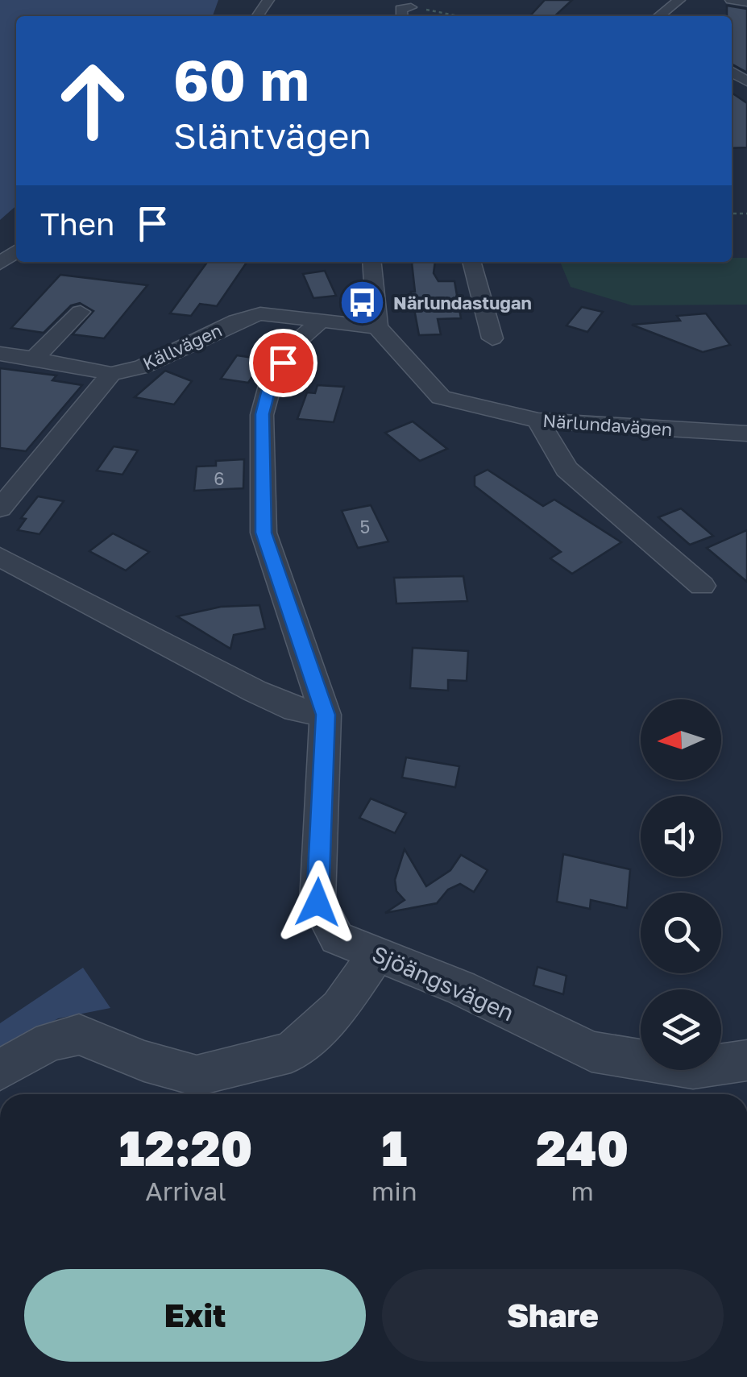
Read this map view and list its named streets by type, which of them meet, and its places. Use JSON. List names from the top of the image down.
{
  "streets": {
    "street": ["Källvägen", "Närlundavägen", "Sjöängsvägen"]
  },
  "crossings": [
    ["Källvägen", "Närlundavägen"]
  ],
  "places": {
    "bus stop": ["Närlundastugan"]
  },
  "house_numbers": ["6", "5"],
  "north": "left",
  "page": {
    "turn": ["60 m", "Släntvägen"],
    "then": "Then",
    "eta": [
      "12:20",
      "Arrival",
      "1",
      "min",
      "240",
      "m"
    ],
    "buttons": ["Exit", "Share"]
  }
}
